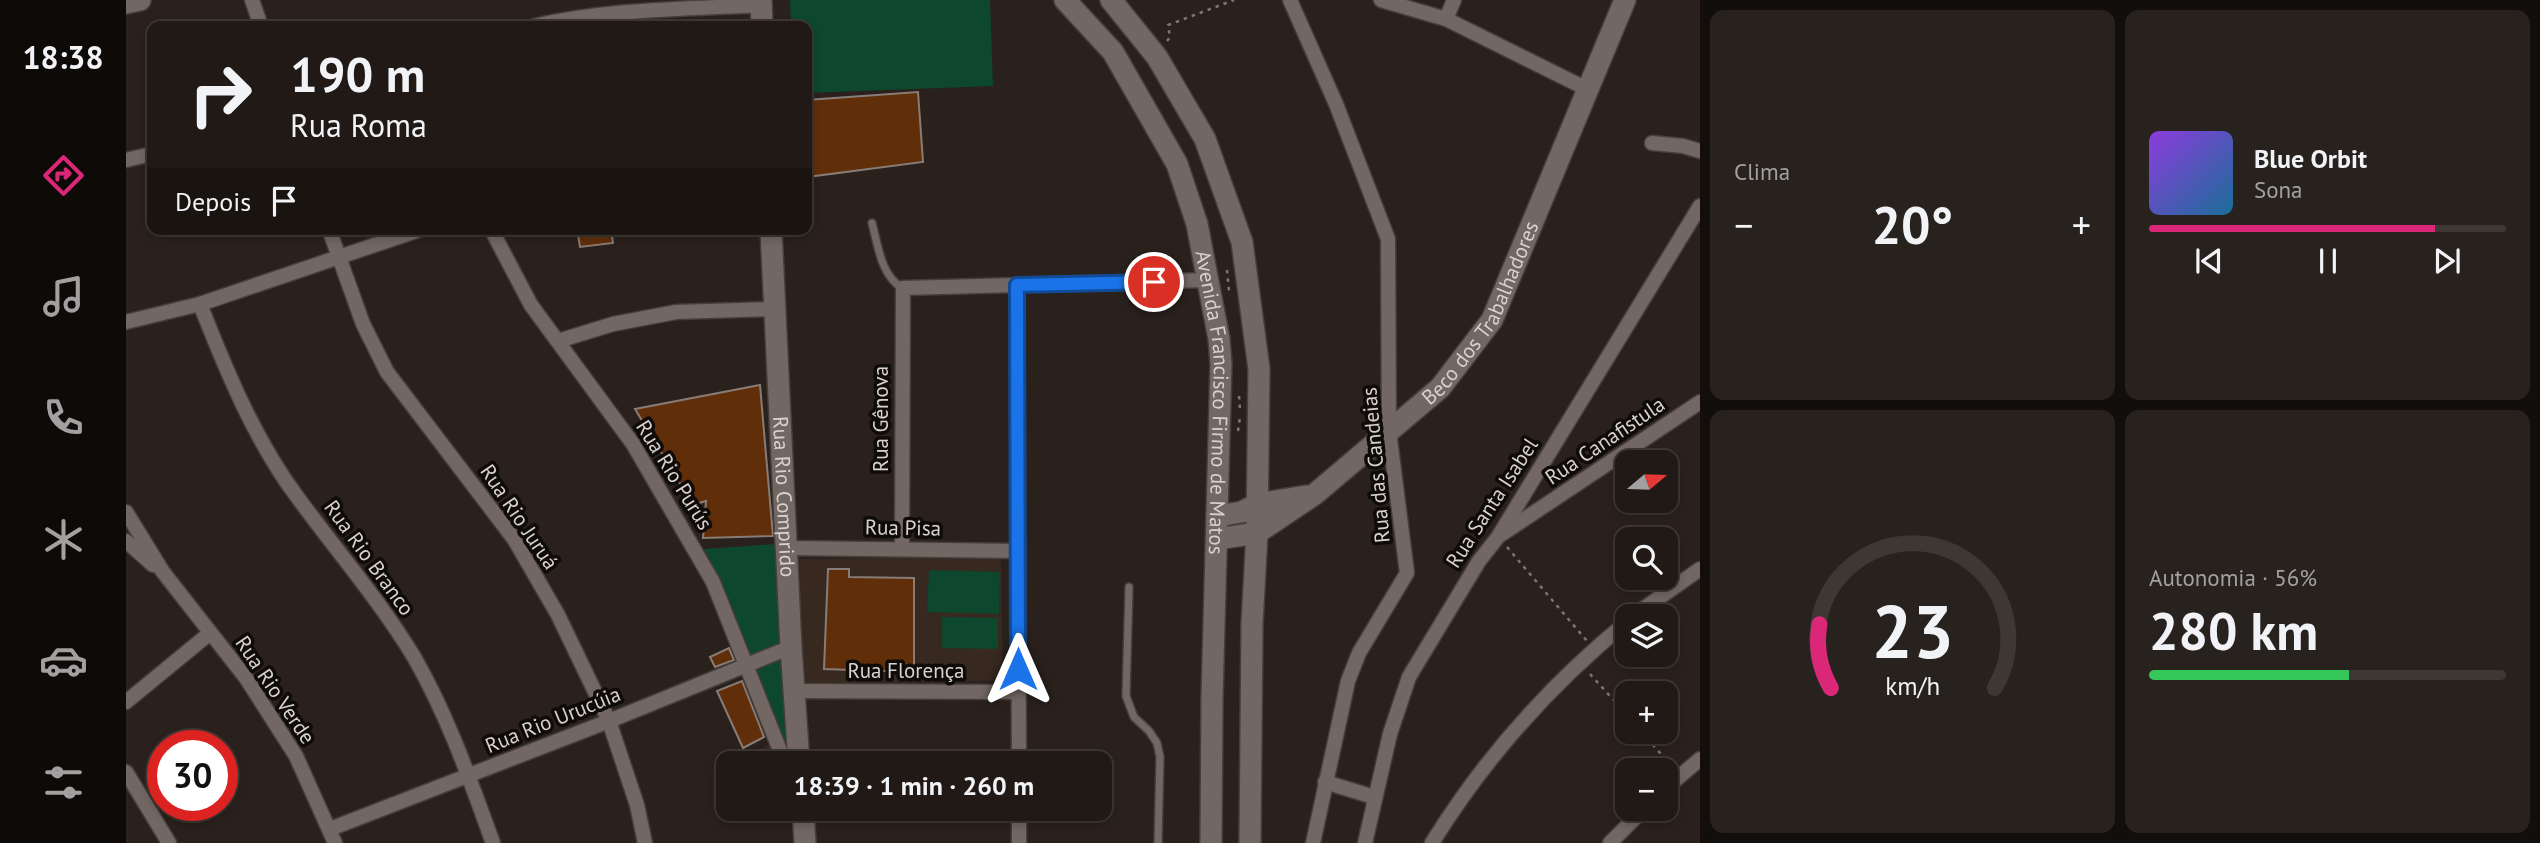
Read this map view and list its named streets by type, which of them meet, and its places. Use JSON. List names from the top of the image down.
{
  "streets": {
    "street": [
      "Beco dos Trabalhadores",
      "Avenida Francisco Firmo de Matos",
      "Rua Gênova",
      "Rua Canafistula",
      "Rua das Candeias",
      "Rua Rio Purús",
      "Rua Rio Comprido",
      "Rua Santa Isabel",
      "Rua Rio Juruá",
      "Rua Pisa",
      "Rua Rio Branco",
      "Rua Florença",
      "Rua Rio Verde",
      "Rua Rio Urucúia"
    ]
  },
  "crossings": [
    ["Beco dos Trabalhadores", "Avenida Francisco Firmo de Matos"],
    ["Beco dos Trabalhadores", "Rua das Candeias"],
    ["Rua Gênova", "Rua Pisa"],
    ["Rua Canafistula", "Rua Santa Isabel"],
    ["Rua Rio Purús", "Rua Rio Urucúia"],
    ["Rua Rio Comprido", "Rua Pisa"],
    ["Rua Rio Comprido", "Rua Florença"],
    ["Rua Rio Comprido", "Rua Rio Urucúia"],
    ["Rua Rio Juruá", "Rua Rio Urucúia"],
    ["Rua Rio Branco", "Rua Rio Urucúia"],
    ["Rua Rio Verde", "Rua Rio Urucúia"]
  ],
  "north": "right",
  "page": {
    "tabs": "18:38",
    "tile": [
      "Clima",
      ["Autonomia · 56%", "280 km"]
    ],
    "turn": ["190 m", "Rua Roma"],
    "song": ["Blue Orbit", "Sona"],
    "then": "Depois",
    "heat": ["−", "20°", "+"],
    "map_buttons": ["+", "−"],
    "limit": "30",
    "trip": "18:39 · 1 min · 260 m",
    "gauge": ["23", "km/h"]
  }
}
